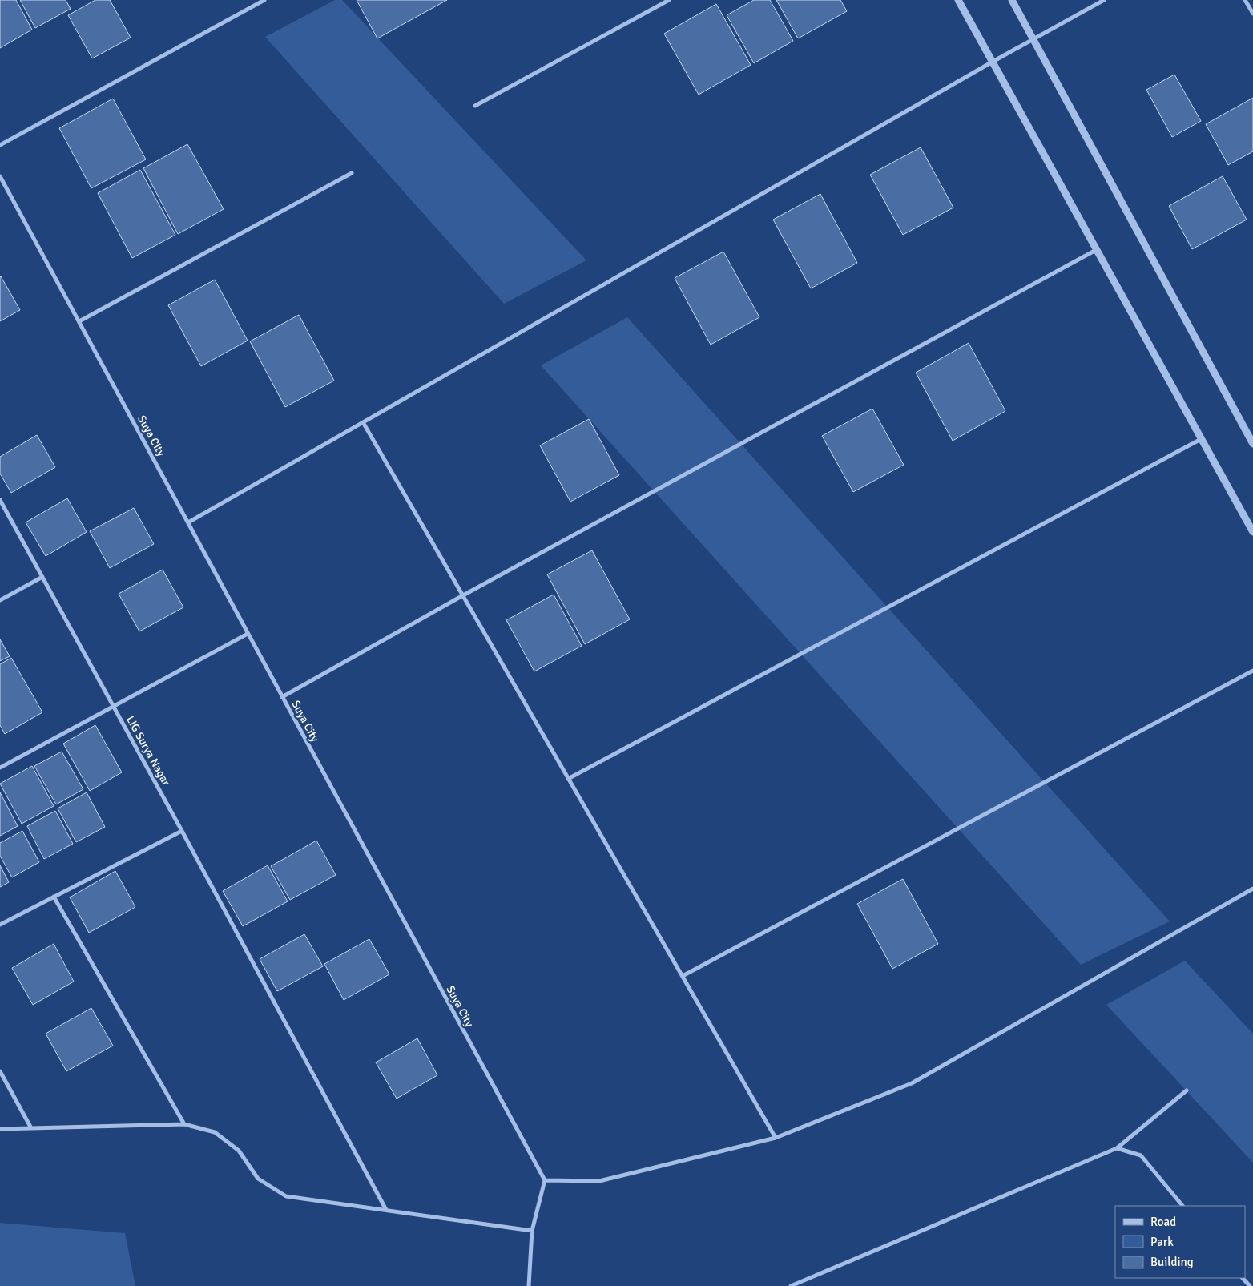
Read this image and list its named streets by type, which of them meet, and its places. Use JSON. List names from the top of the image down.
{
  "streets": {
    "street": ["Suya City", "LIG Surya Nagar"]
  },
  "legend": ["Road", "Park", "Building"]
}
